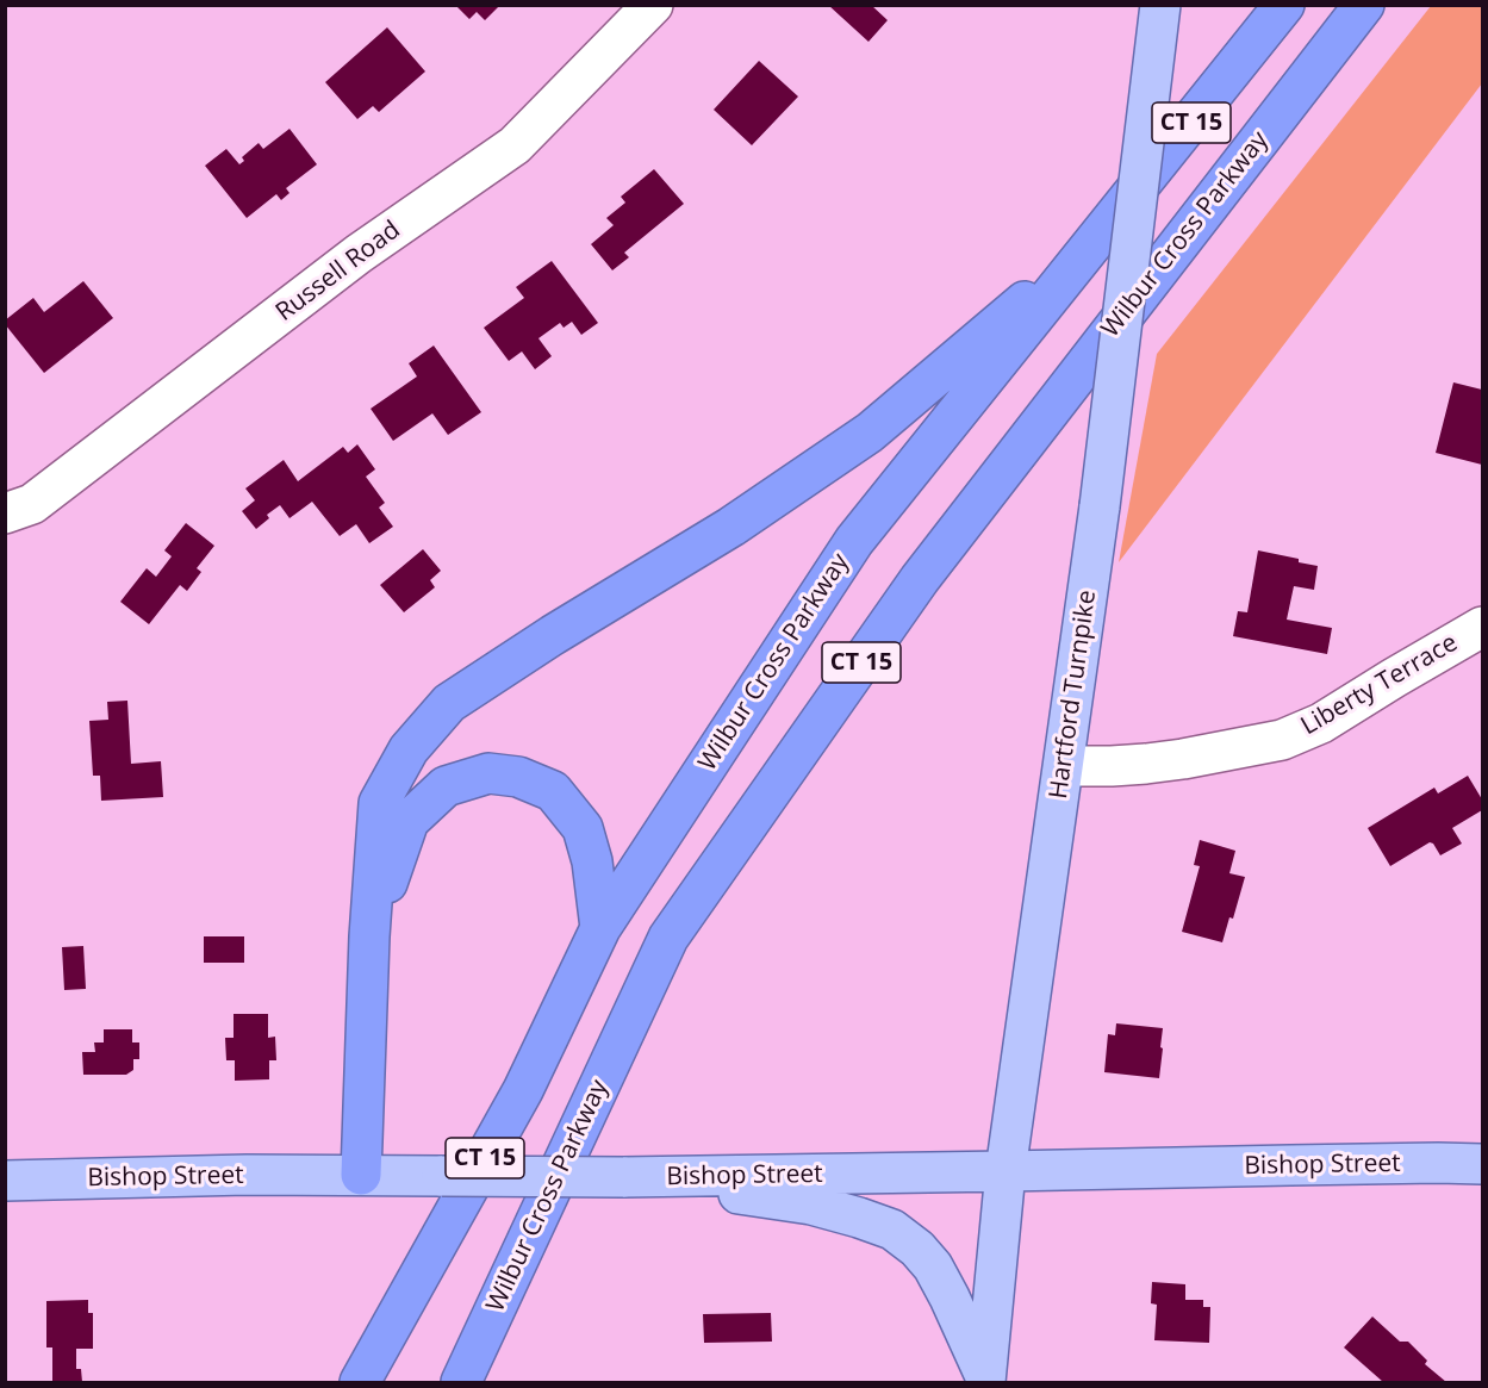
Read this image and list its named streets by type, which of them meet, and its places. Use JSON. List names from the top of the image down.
{
  "streets": {
    "highway": ["CT 15", "Wilbur Cross Parkway"],
    "main road": ["Hartford Turnpike", "Bishop Street"],
    "street": ["Russell Road", "Liberty Terrace"]
  },
  "crossings": [
    ["Liberty Terrace", "Hartford Turnpike"],
    ["Hartford Turnpike", "Bishop Street"]
  ]
}
